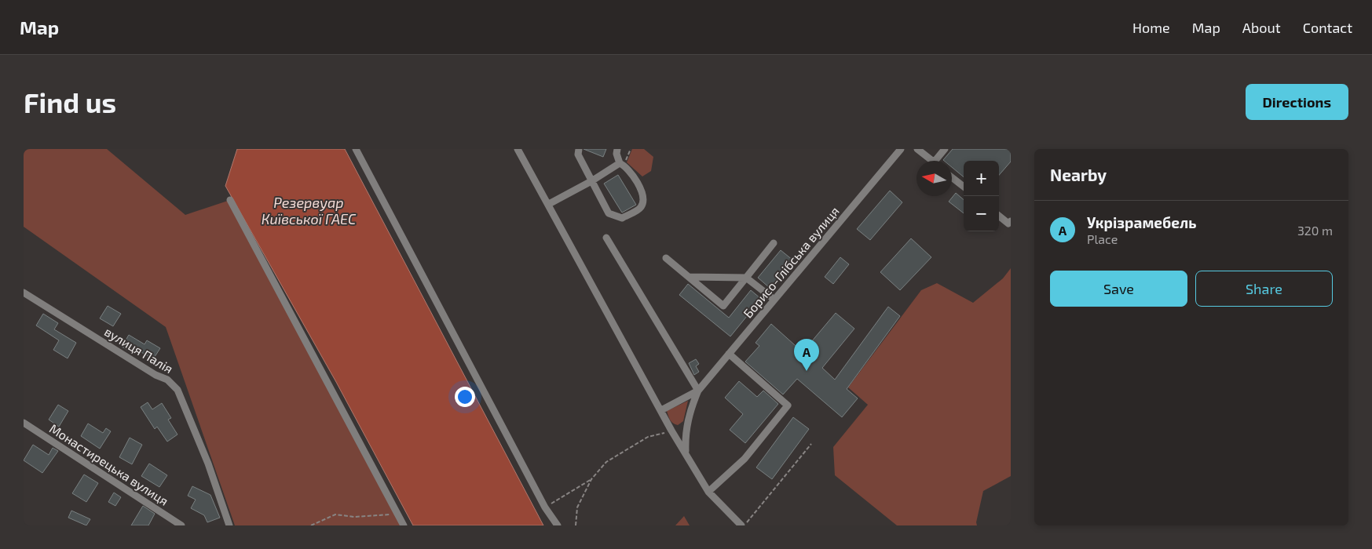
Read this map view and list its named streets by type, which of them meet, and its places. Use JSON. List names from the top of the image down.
{
  "streets": {
    "street": ["Борисо-Глібська вулиця", "вулиця Палія", "Монастирецька вулиця"]
  },
  "water": ["Резервуар Київської ГАЕС"],
  "north": "left",
  "page": {
    "header": "Map",
    "nav": [
      "Home",
      "Map",
      "About",
      "Contact"
    ],
    "buttons": [
      "Directions",
      ["Save", "Share"]
    ],
    "title": "Find us",
    "heading": "Nearby",
    "map_buttons": ["+", "−"],
    "list": [
      {
        "mark": "A",
        "name": "Укрізрамебель",
        "note": "Place",
        "value": "320 m"
      }
    ],
    "pins": "A"
  }
}
